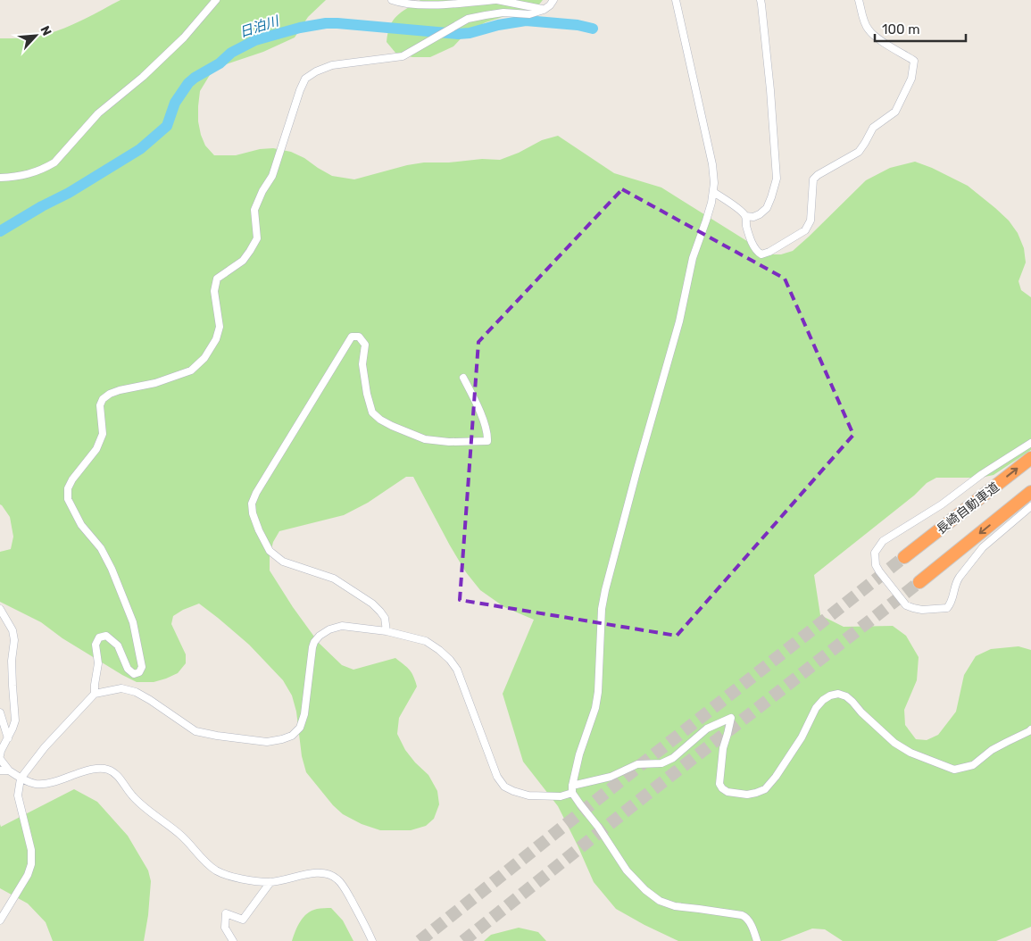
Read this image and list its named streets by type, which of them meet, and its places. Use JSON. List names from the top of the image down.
{
  "streets": {
    "highway": ["長崎自動車道"]
  },
  "water": ["日泊川"],
  "scale_bar": "100 m",
  "north": "top right"
}
